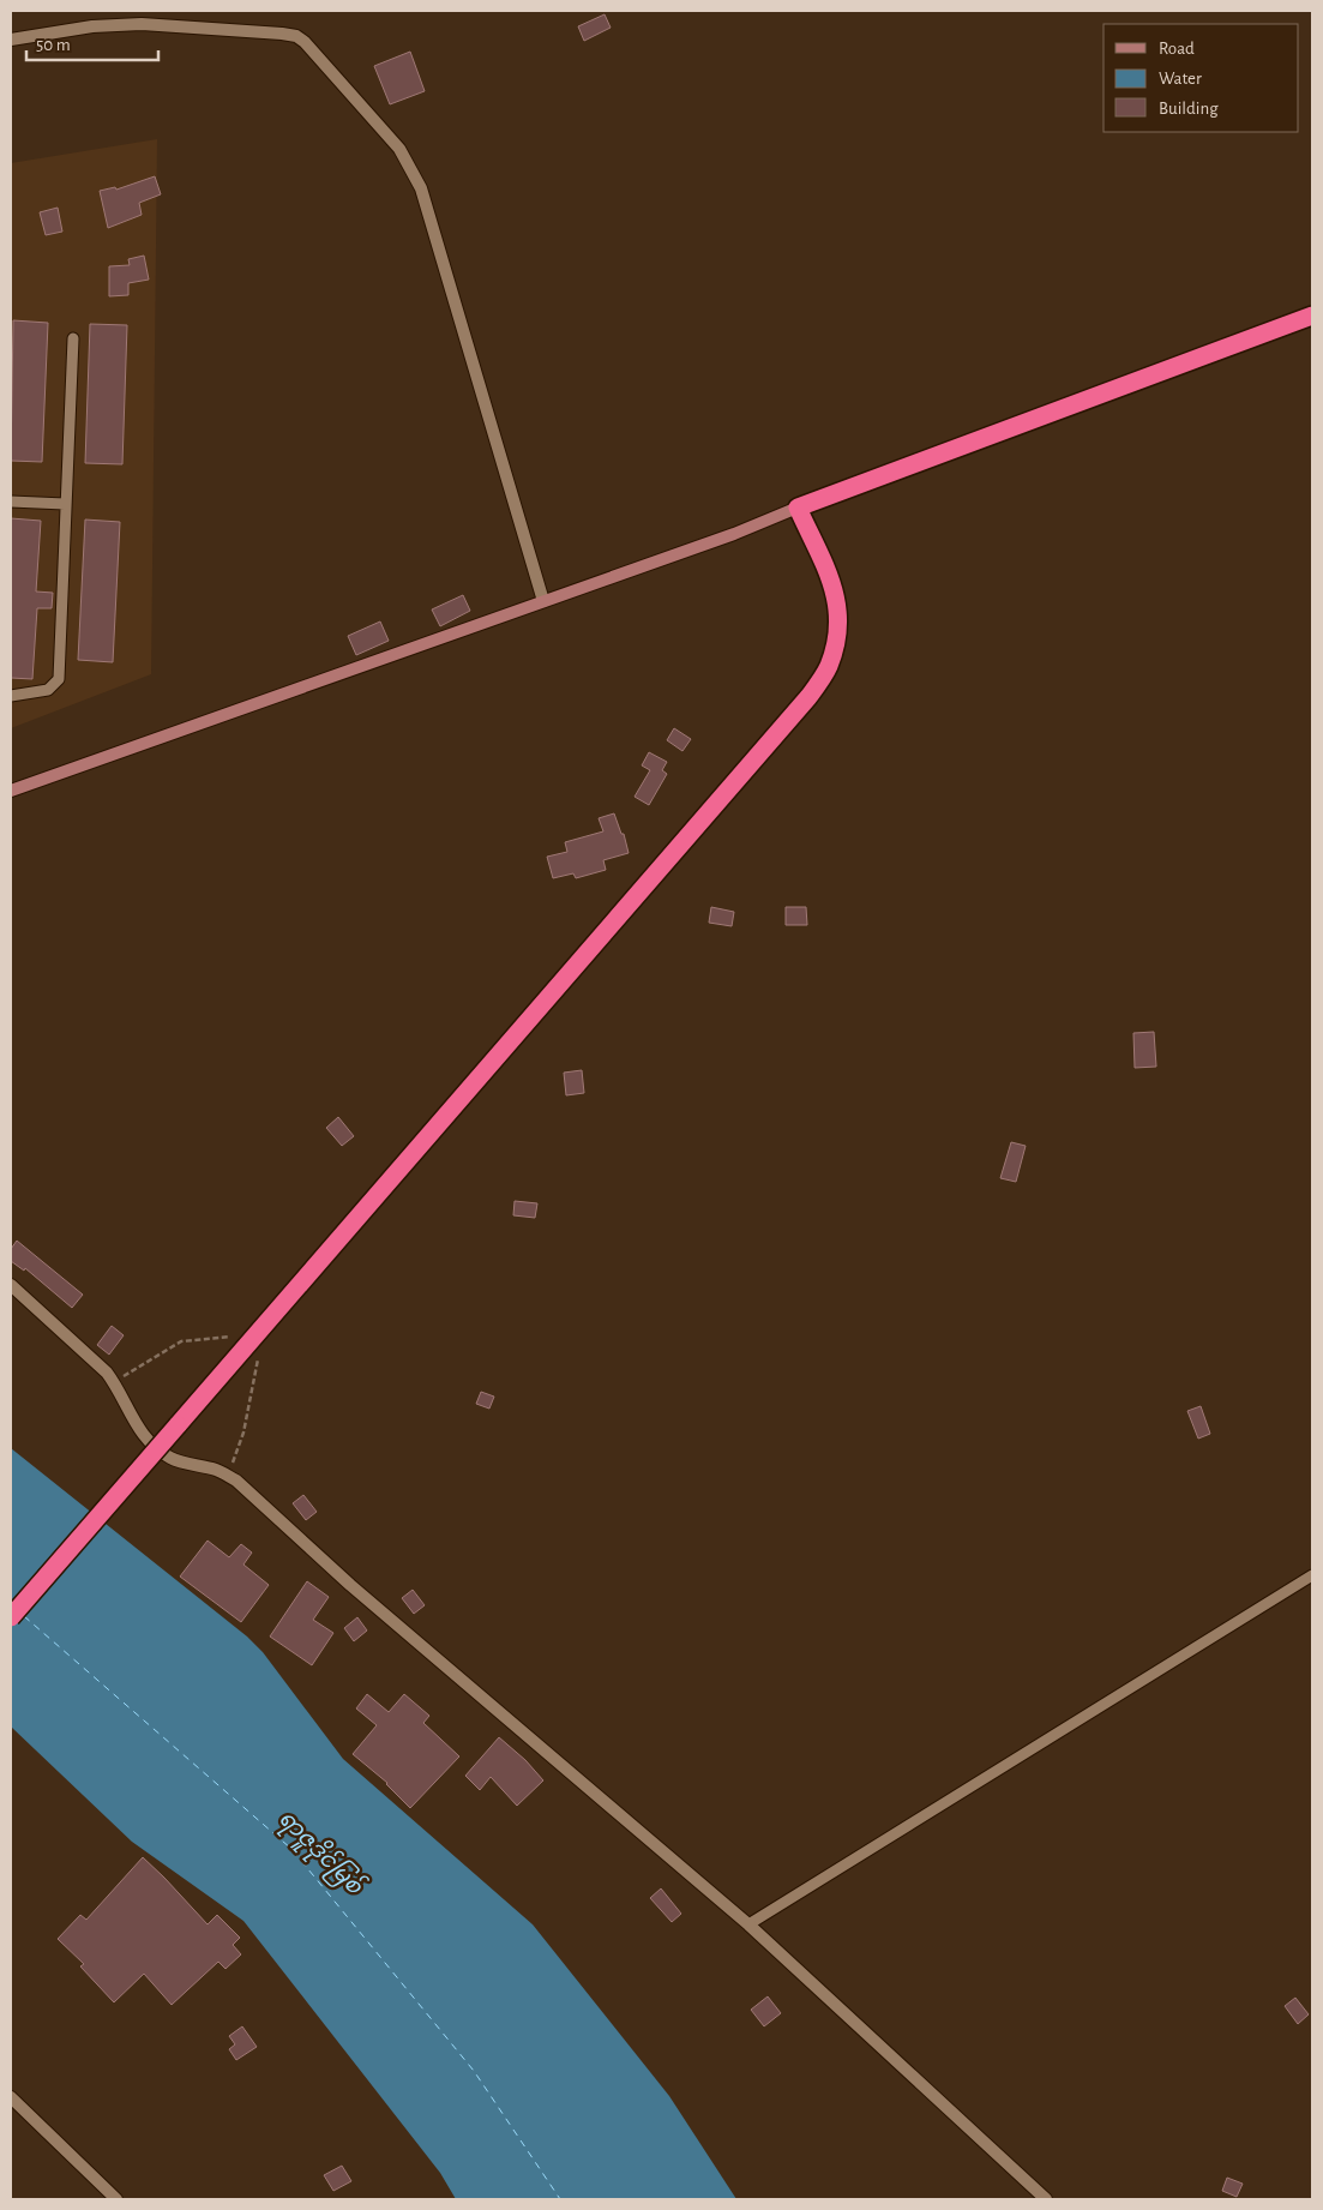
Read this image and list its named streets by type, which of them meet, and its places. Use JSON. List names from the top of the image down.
{
  "water": ["ရာဇူဒိုင်မြစ်"],
  "legend": ["Road", "Water", "Building"],
  "scale_bar": "50 m"
}
